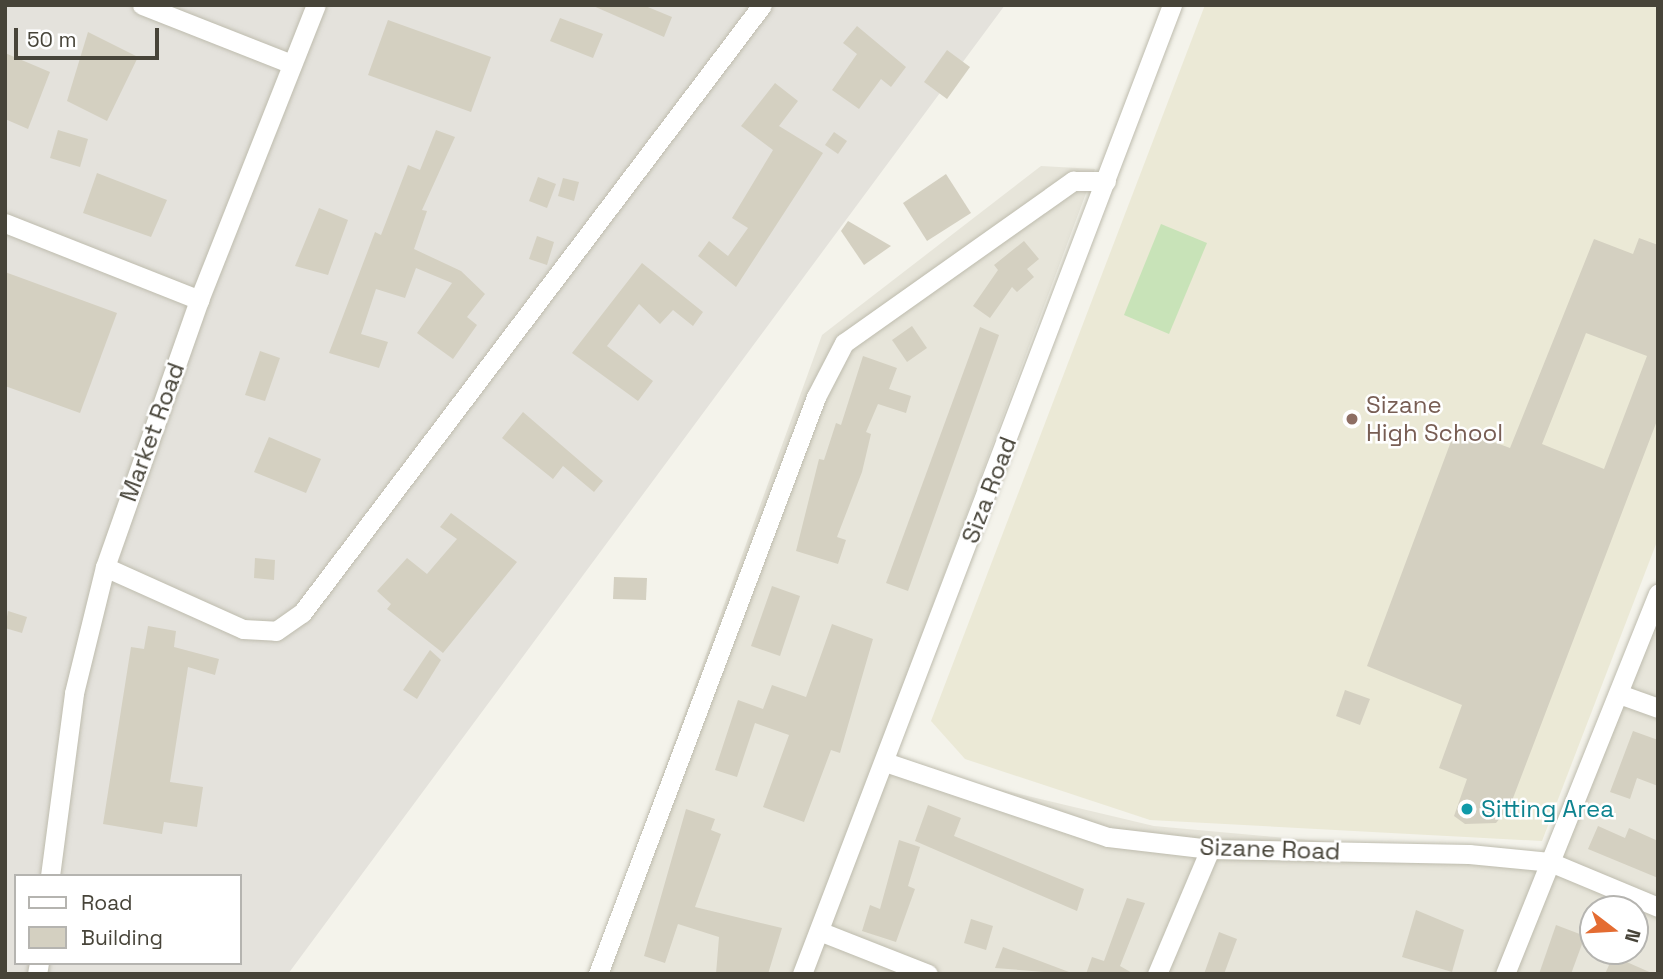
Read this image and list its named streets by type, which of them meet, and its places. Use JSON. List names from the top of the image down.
{
  "streets": {
    "street": ["Market Road", "Siza Road", "Sizane Road"]
  },
  "crossings": [
    ["Siza Road", "Sizane Road"]
  ],
  "places": ["Sizane High School", "Sitting Area"],
  "legend": ["Road", "Building"],
  "scale_bar": "50 m",
  "north": "right"
}
